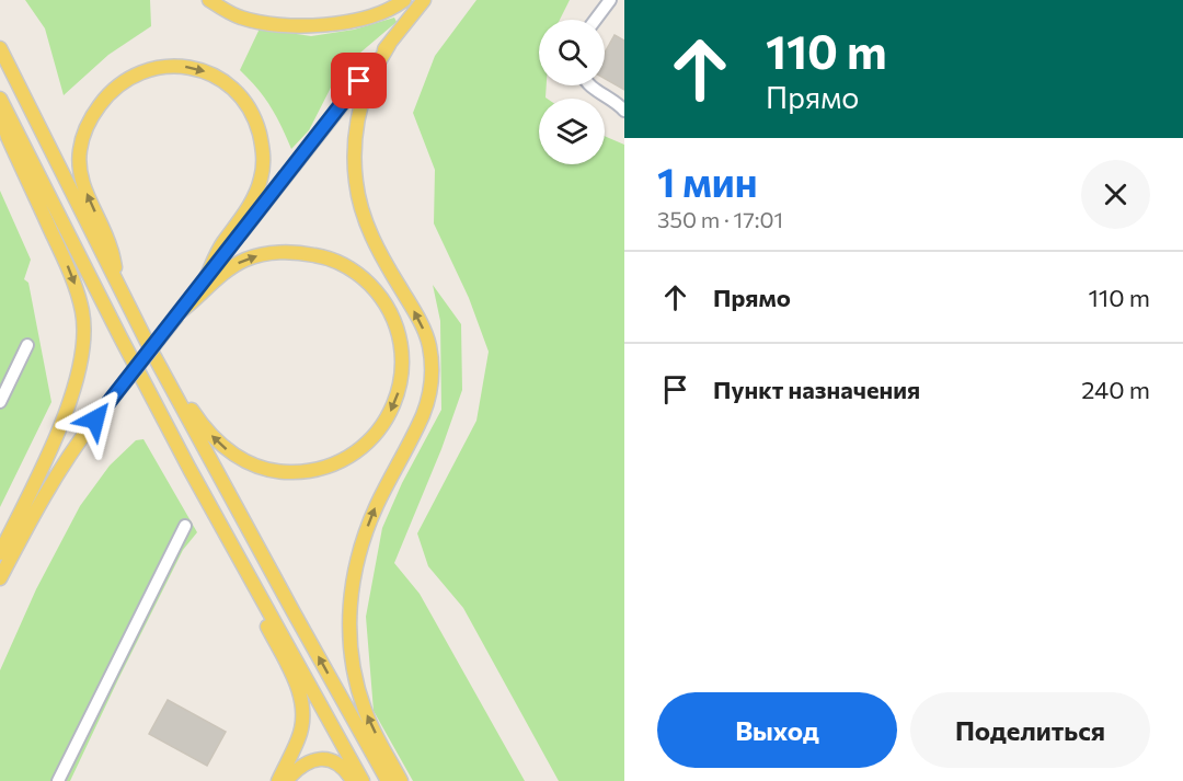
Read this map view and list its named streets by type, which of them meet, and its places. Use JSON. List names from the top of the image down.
{
  "page": {
    "turn": ["110 m", "Прямо"],
    "heading": ["1 мин", "350 m · 17:01"],
    "list": [
      {
        "name": "Прямо",
        "value": "110 m"
      },
      {
        "name": "Пункт назначения",
        "value": "240 m"
      }
    ],
    "buttons": ["Выход", "Поделиться"]
  }
}
